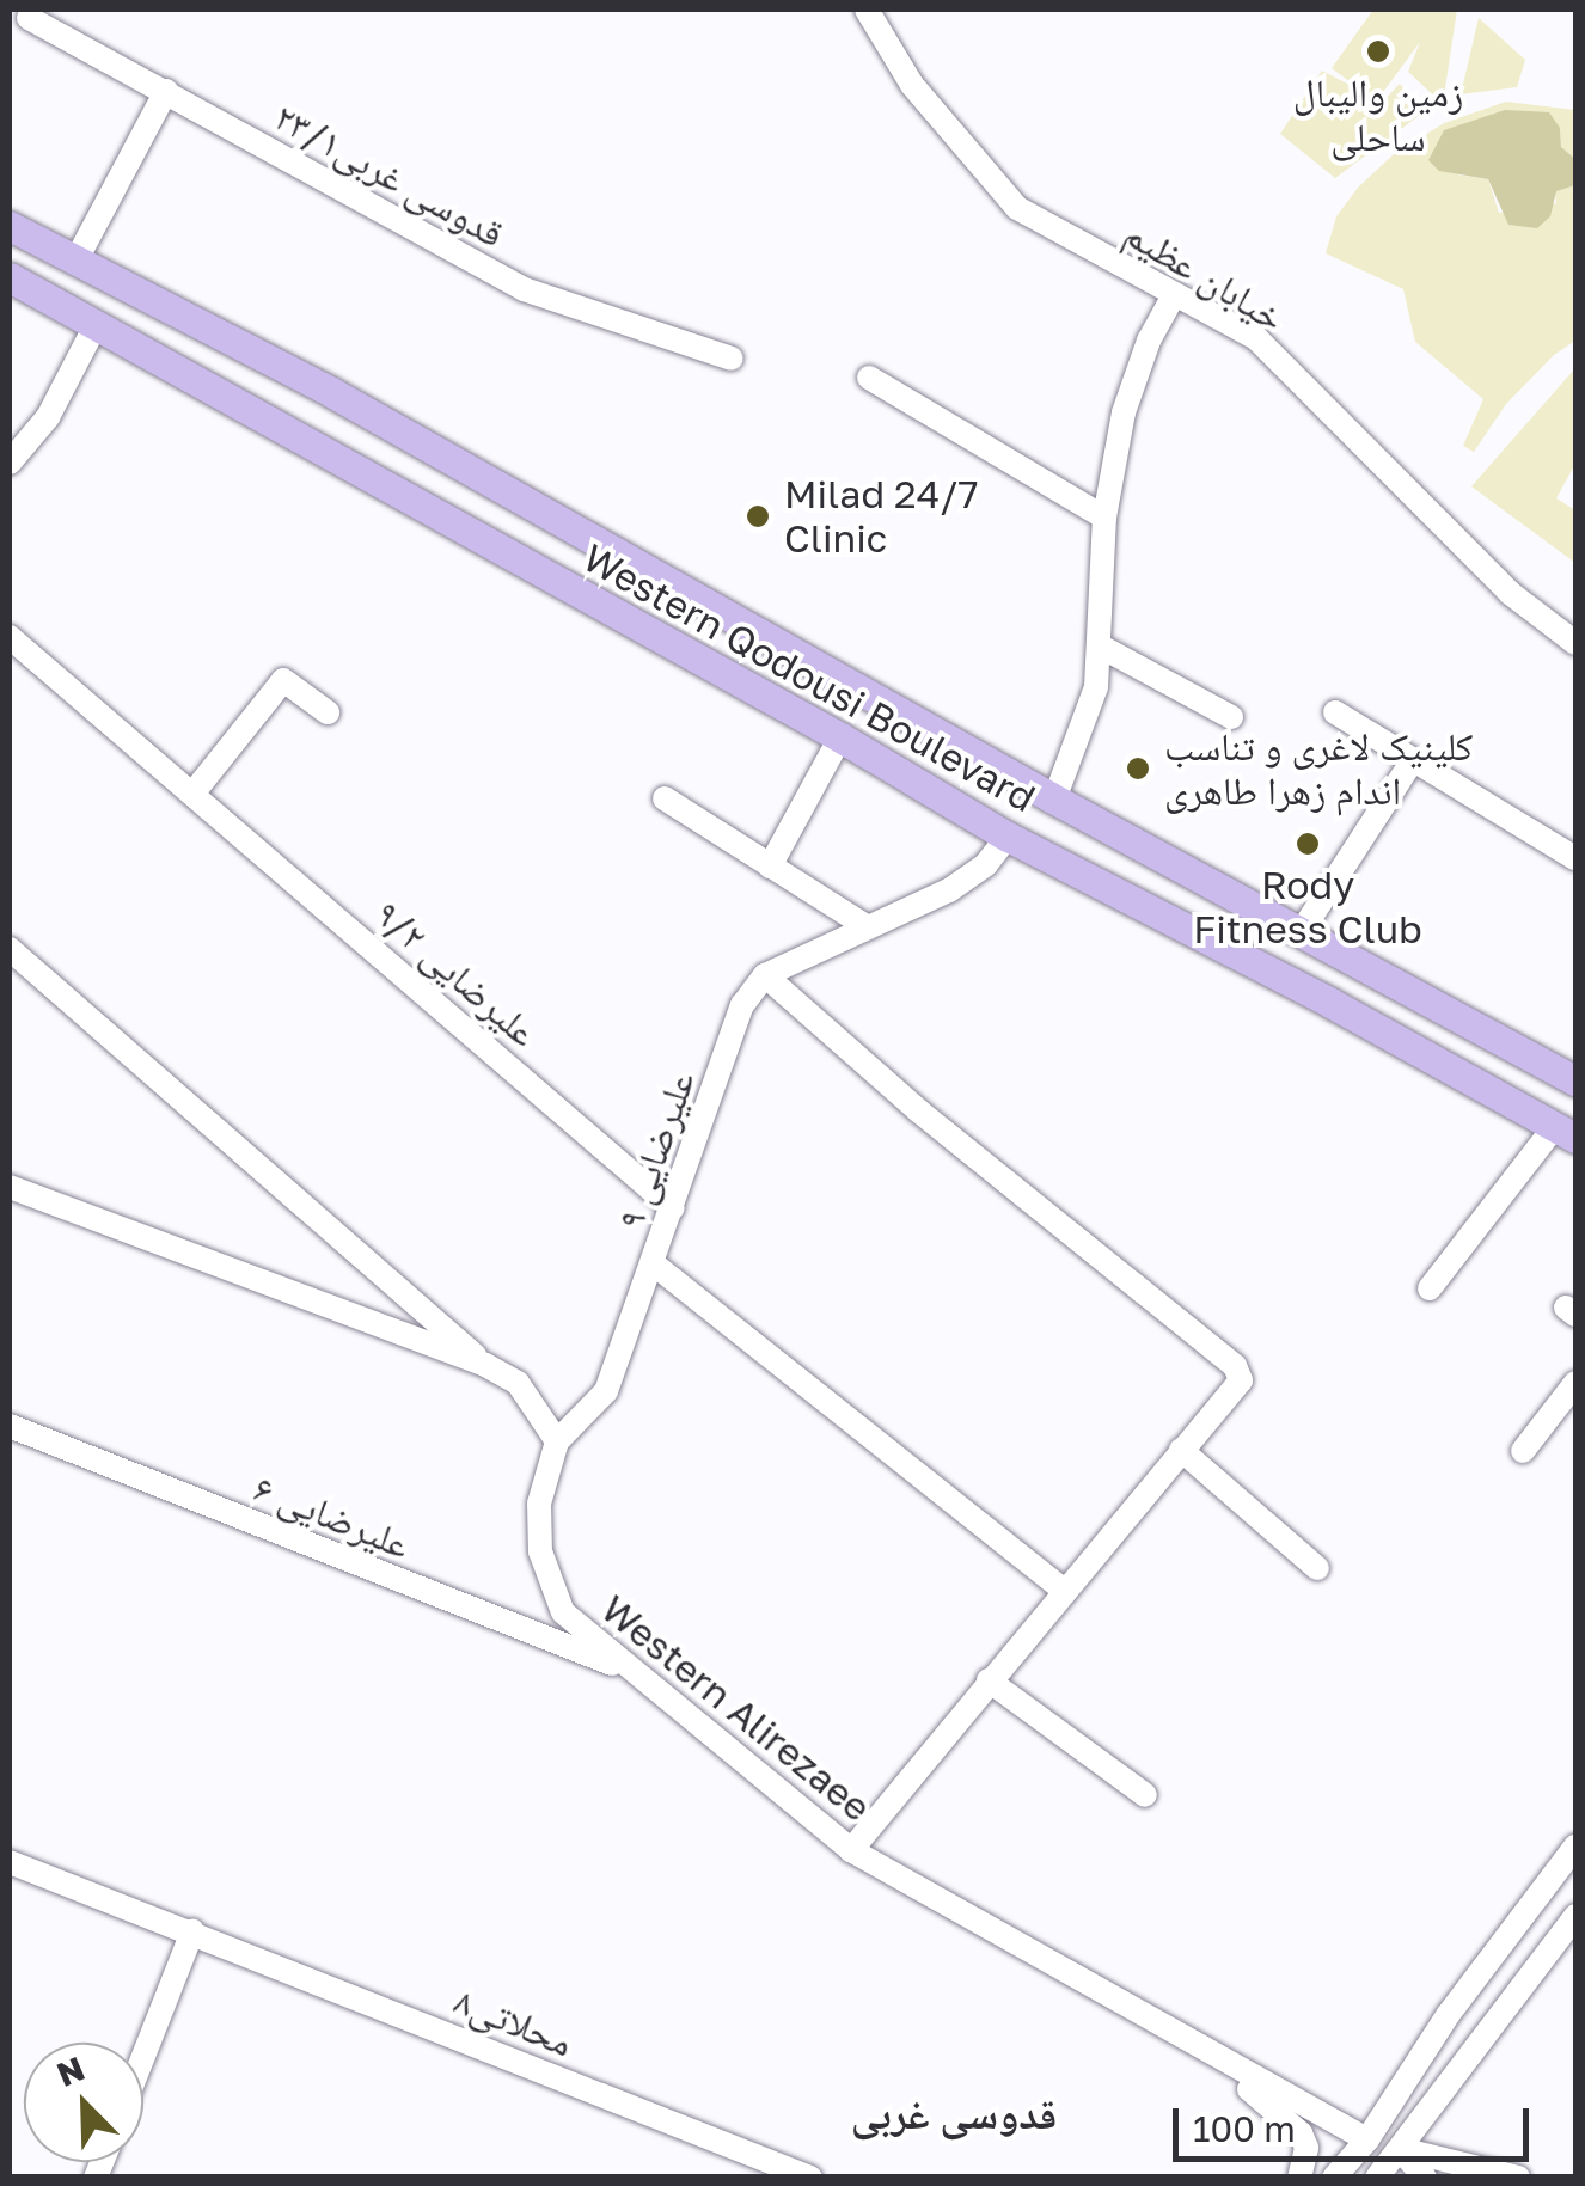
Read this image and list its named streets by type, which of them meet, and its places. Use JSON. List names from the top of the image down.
{
  "streets": {
    "main road": ["Western Qodousi Boulevard"],
    "street": [
      "قدوسی غربی۲۳/۱",
      "خیابان عظیم",
      "۹/۲ علیرضایی",
      "۹ علیرضایی",
      "۶ علیرضایی",
      "Western Alirezaee",
      "محلاتی۸"
    ]
  },
  "crossings": [
    ["۹/۲ علیرضایی", "۹ علیرضایی"],
    ["۹ علیرضایی", "Western Alirezaee"],
    ["۶ علیرضایی", "Western Alirezaee"]
  ],
  "districts": ["قدوسی غربی"],
  "places": [
    "زمین والیبال ساحلی",
    "Milad 24/7 Clinic",
    "کلینیک لاغری و تناسب اندام زهرا طاهری",
    "Rody Fitness Club"
  ],
  "scale_bar": "100 m",
  "north": "top left"
}
